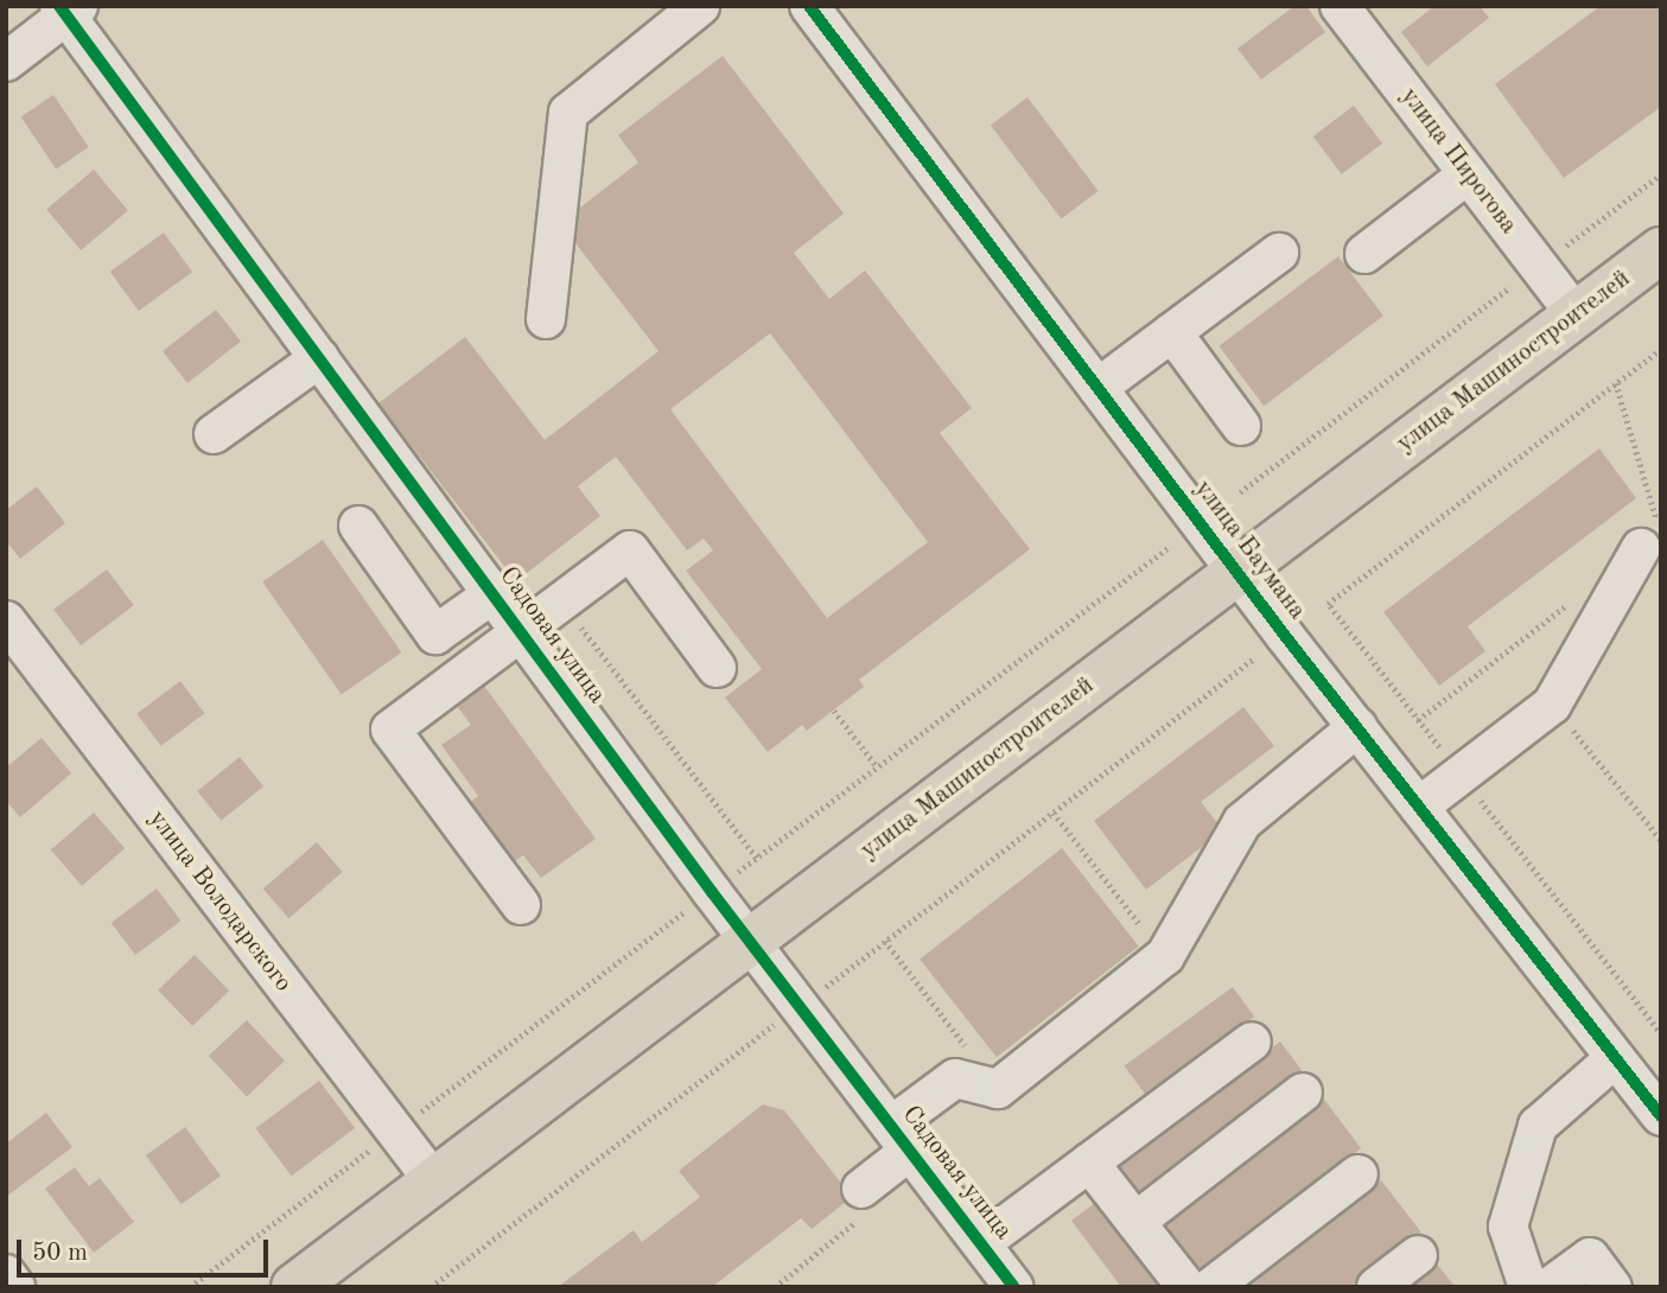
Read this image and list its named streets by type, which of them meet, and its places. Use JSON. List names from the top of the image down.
{
  "streets": {
    "main road": ["улица Машиностроителей"],
    "street": [
      "улица Пирогова",
      "улица Баумана",
      "Садовая улица",
      "улица Володарского"
    ]
  },
  "crossings": [
    ["улица Пирогова", "улица Машиностроителей"],
    ["улица Машиностроителей", "улица Баумана"],
    ["улица Машиностроителей", "Садовая улица"],
    ["улица Машиностроителей", "улица Володарского"]
  ],
  "scale_bar": "50 m"
}
